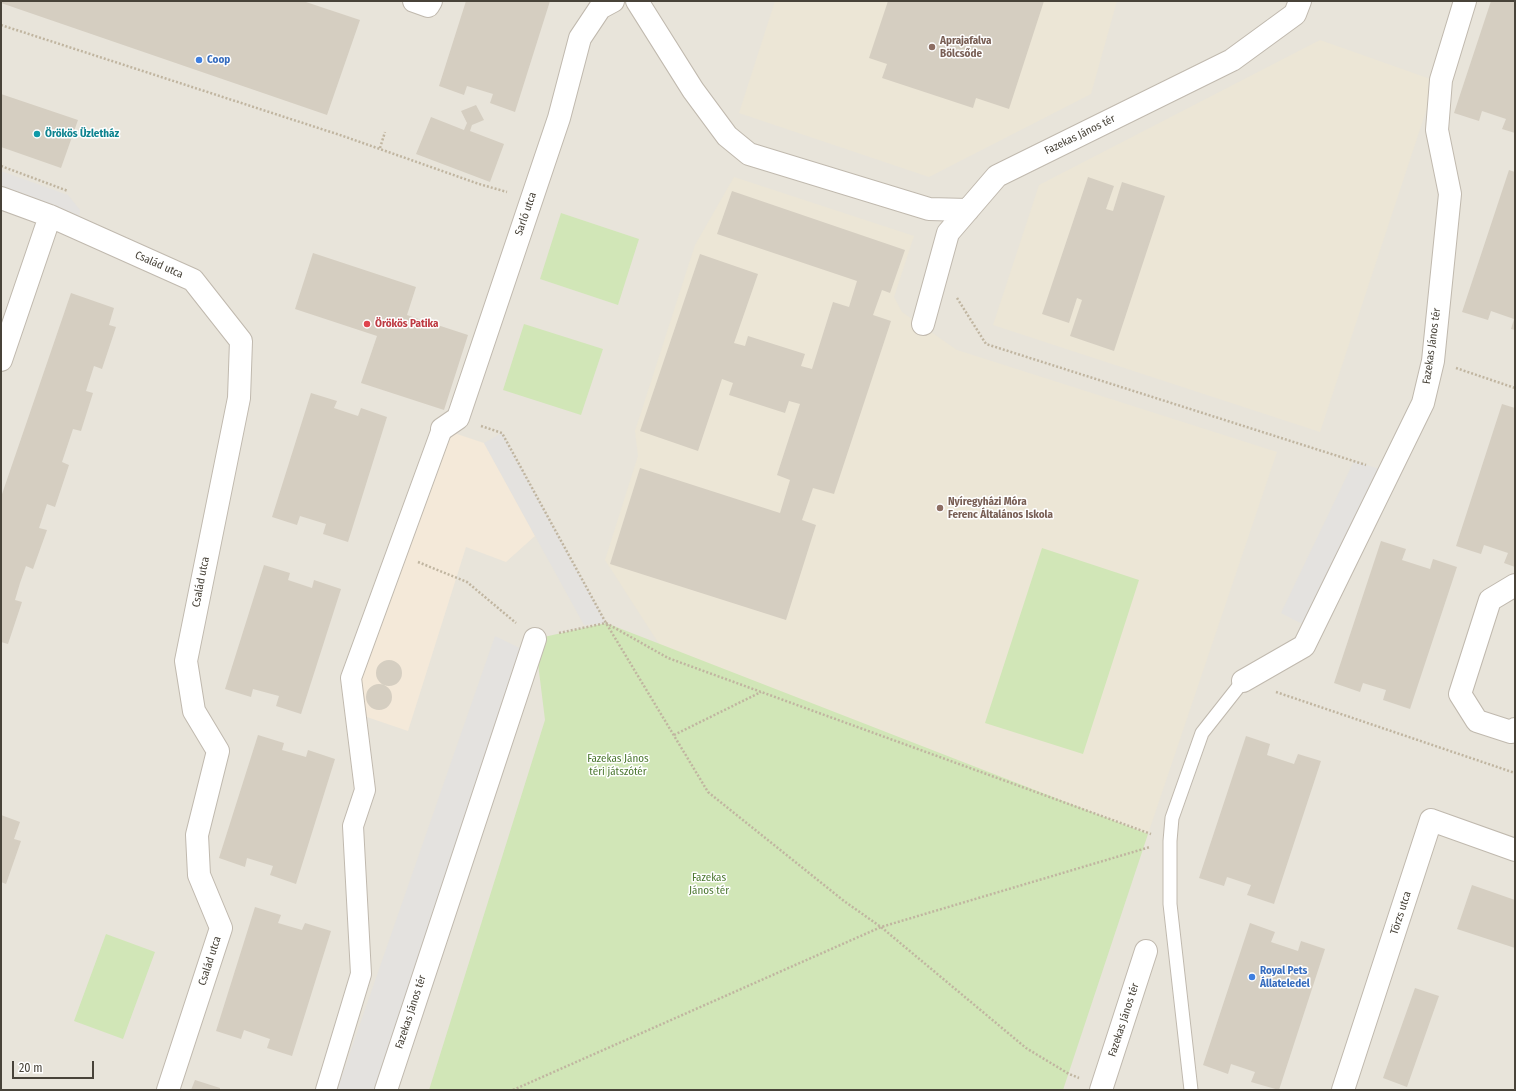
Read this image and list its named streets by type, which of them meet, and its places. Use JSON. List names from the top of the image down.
{
  "streets": {
    "street": [
      "Fazekas János tér",
      "Sarló utca",
      "Család utca",
      "Törzs utca"
    ]
  },
  "parks": ["Fazekas János téri játszótér", "Fazekas János tér"],
  "places": [
    "Aprajafalva Bölcsőde",
    "Coop",
    "Örökös Üzletház",
    "Örökös Patika",
    "Nyíregyházi Móra Ferenc Általános Iskola",
    "Royal Pets Állateledel"
  ],
  "scale_bar": "20 m"
}
